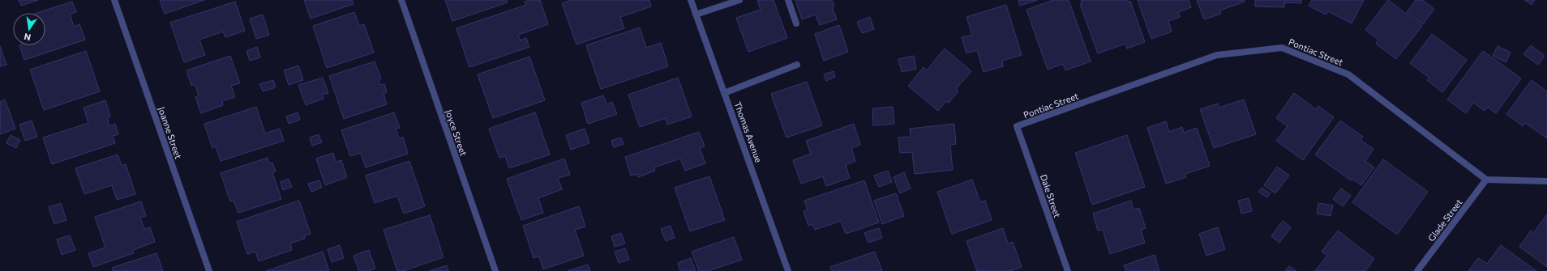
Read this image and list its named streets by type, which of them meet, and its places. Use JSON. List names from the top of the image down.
{
  "streets": {
    "street": [
      "Pontiac Street",
      "Thomas Avenue",
      "Joanne Street",
      "Joyce Street",
      "Dale Street",
      "Glade Street"
    ]
  },
  "crossings": [
    ["Pontiac Street", "Dale Street"],
    ["Pontiac Street", "Glade Street"]
  ],
  "north": "bottom"
}
